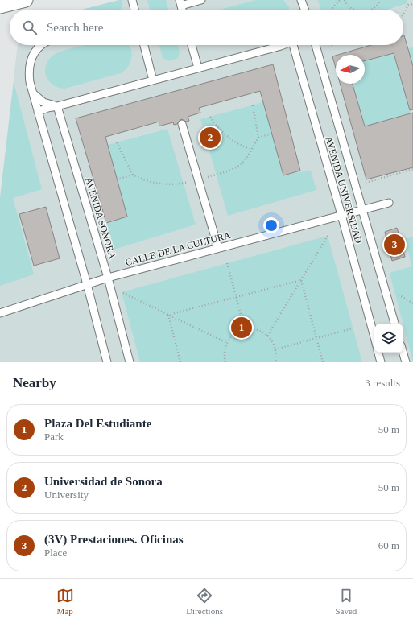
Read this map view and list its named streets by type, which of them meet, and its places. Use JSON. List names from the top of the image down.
{
  "streets": {
    "lane": ["AVENIDA UNIVERSIDAD", "AVENIDA SONORA", "CALLE DE LA CULTURA"]
  },
  "crossings": [
    ["AVENIDA UNIVERSIDAD", "CALLE DE LA CULTURA"],
    ["AVENIDA SONORA", "CALLE DE LA CULTURA"]
  ],
  "north": "left",
  "page": {
    "search": "Search here",
    "pins": ["2", "3", "1"],
    "heading": ["Nearby", "3 results"],
    "list": [
      {
        "mark": "1",
        "name": "Plaza Del Estudiante",
        "note": "Park",
        "value": "50 m"
      },
      {
        "mark": "2",
        "name": "Universidad de Sonora",
        "note": "University",
        "value": "50 m"
      },
      {
        "mark": "3",
        "name": "(3V) Prestaciones. Oficinas",
        "note": "Place",
        "value": "60 m"
      }
    ],
    "nav": ["Map", "Directions", "Saved"]
  }
}
